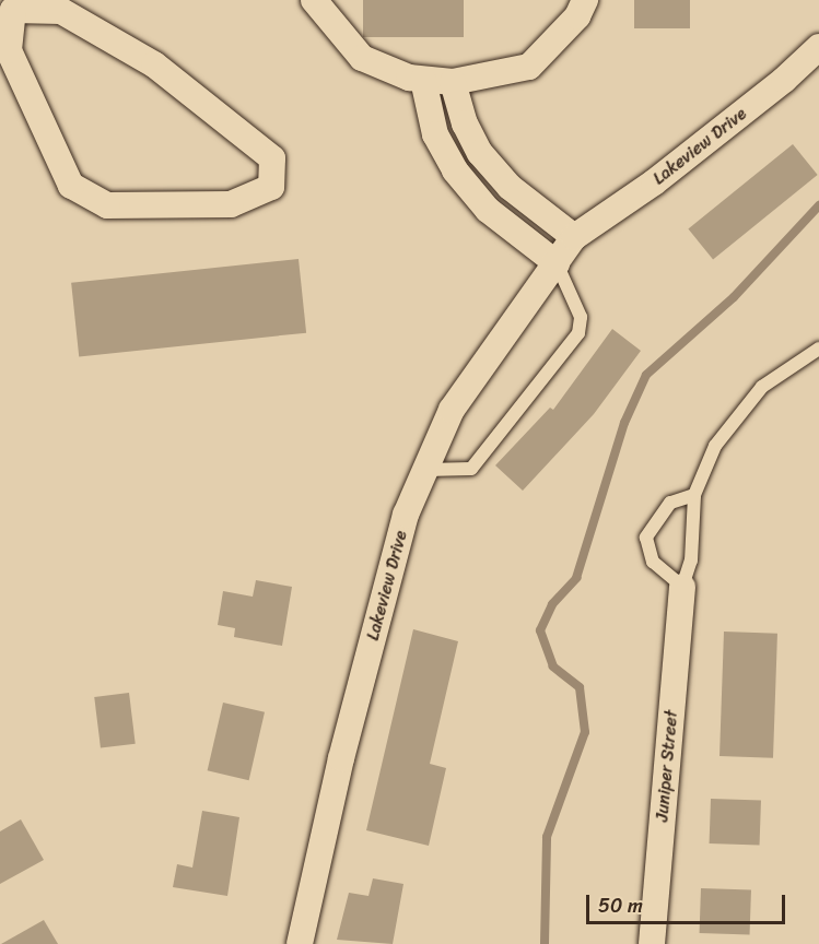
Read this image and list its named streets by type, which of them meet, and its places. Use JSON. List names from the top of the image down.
{
  "streets": {
    "street": ["Lakeview Drive", "Juniper Street"]
  },
  "scale_bar": "50 m"
}
